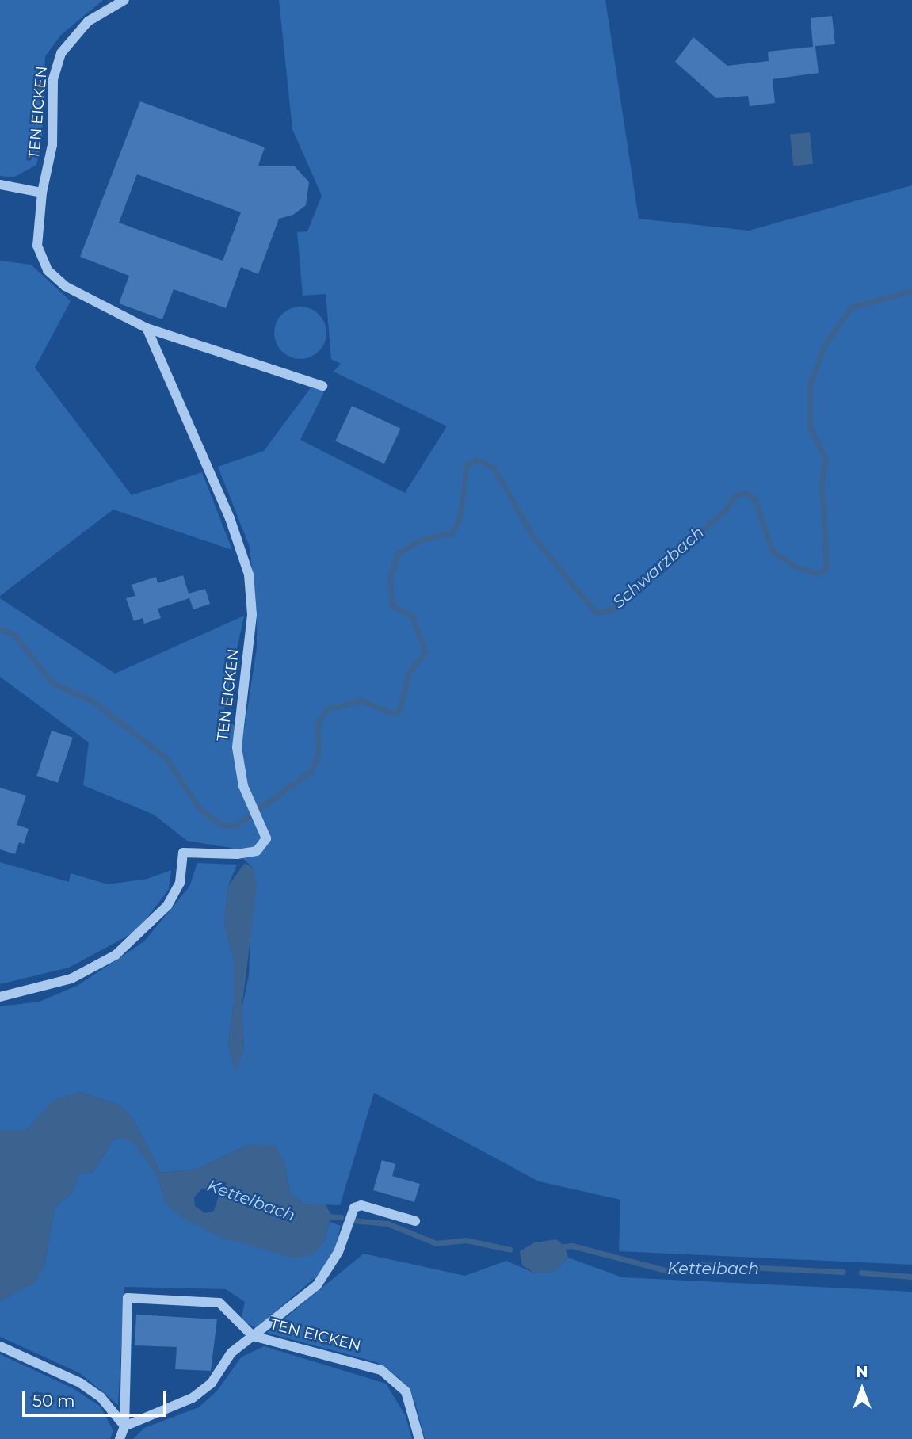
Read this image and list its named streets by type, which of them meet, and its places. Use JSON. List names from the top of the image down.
{
  "streets": {
    "lane": ["TEN EICKEN"]
  },
  "water": ["Schwarzbach", "Kettelbach"],
  "scale_bar": "50 m",
  "north": "top"
}
